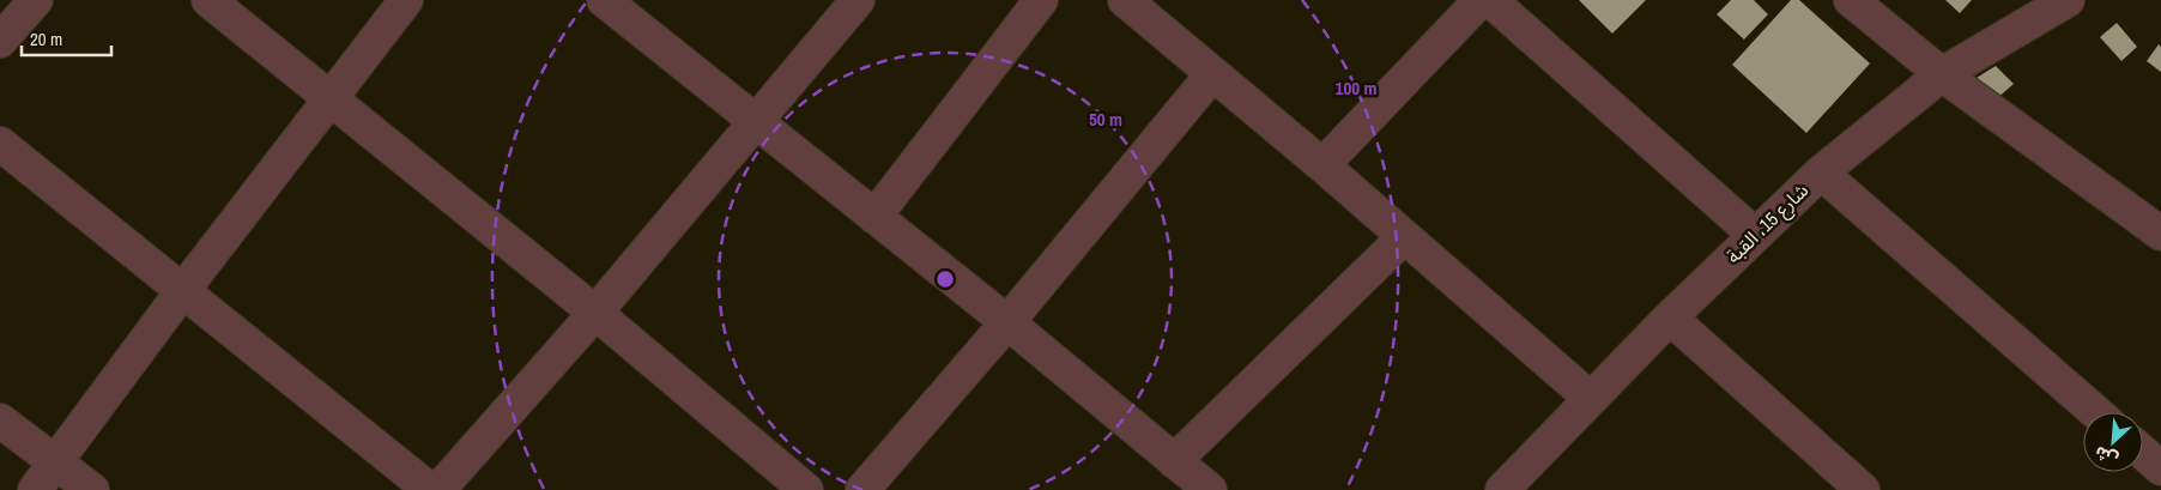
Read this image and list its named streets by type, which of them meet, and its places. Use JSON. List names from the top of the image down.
{
  "streets": {
    "street": ["شارع 15، القبة"]
  },
  "scale_bar": "20 m",
  "north": "bottom left",
  "rings": ["100 m", "50 m"]
}
